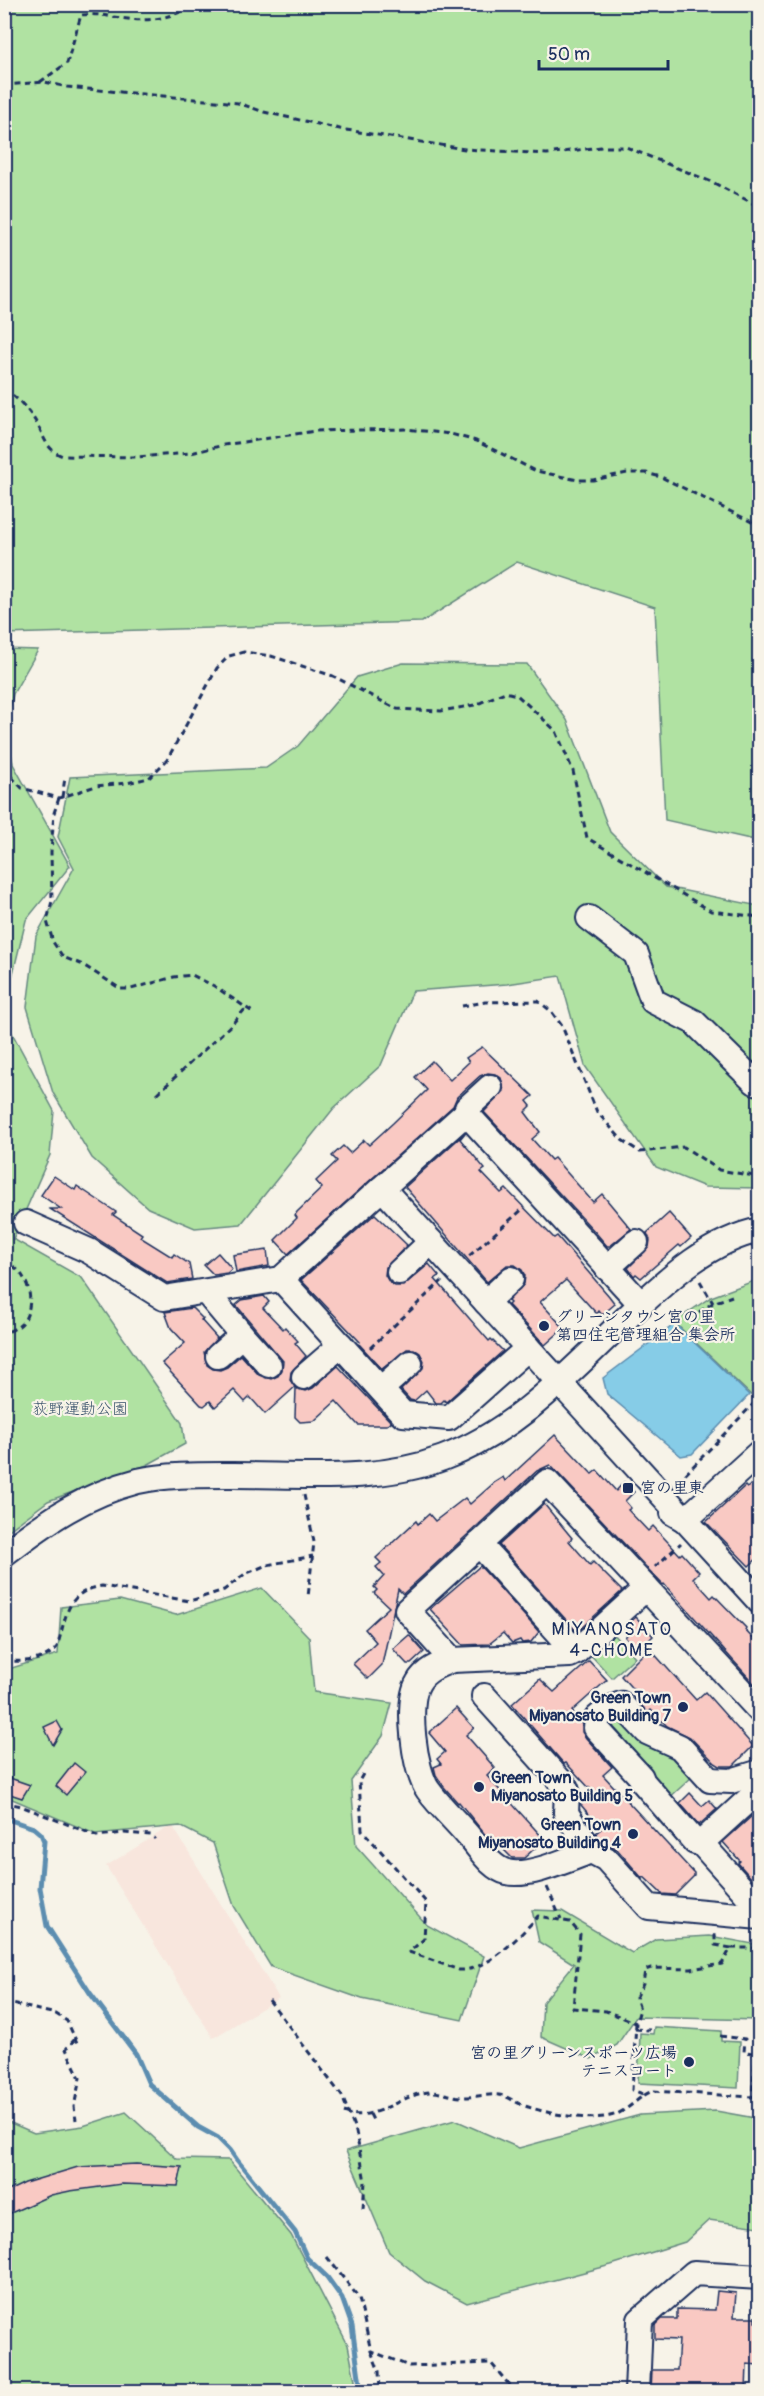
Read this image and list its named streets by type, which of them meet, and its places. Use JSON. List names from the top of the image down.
{
  "districts": ["MIYANOSATO 4-CHOME"],
  "parks": ["荻野運動公園"],
  "places": {
    "other": [
      "グリーンタウン宮の里 第四住宅管理組合 集会所",
      "Green Town Miyanosato Building 7",
      "Green Town Miyanosato Building 5",
      "Green Town Miyanosato Building 4",
      "宮の里グリーンスポーツ広場 テニスコート"
    ],
    "transit": ["宮の里東"]
  },
  "scale_bar": "50 m"
}
